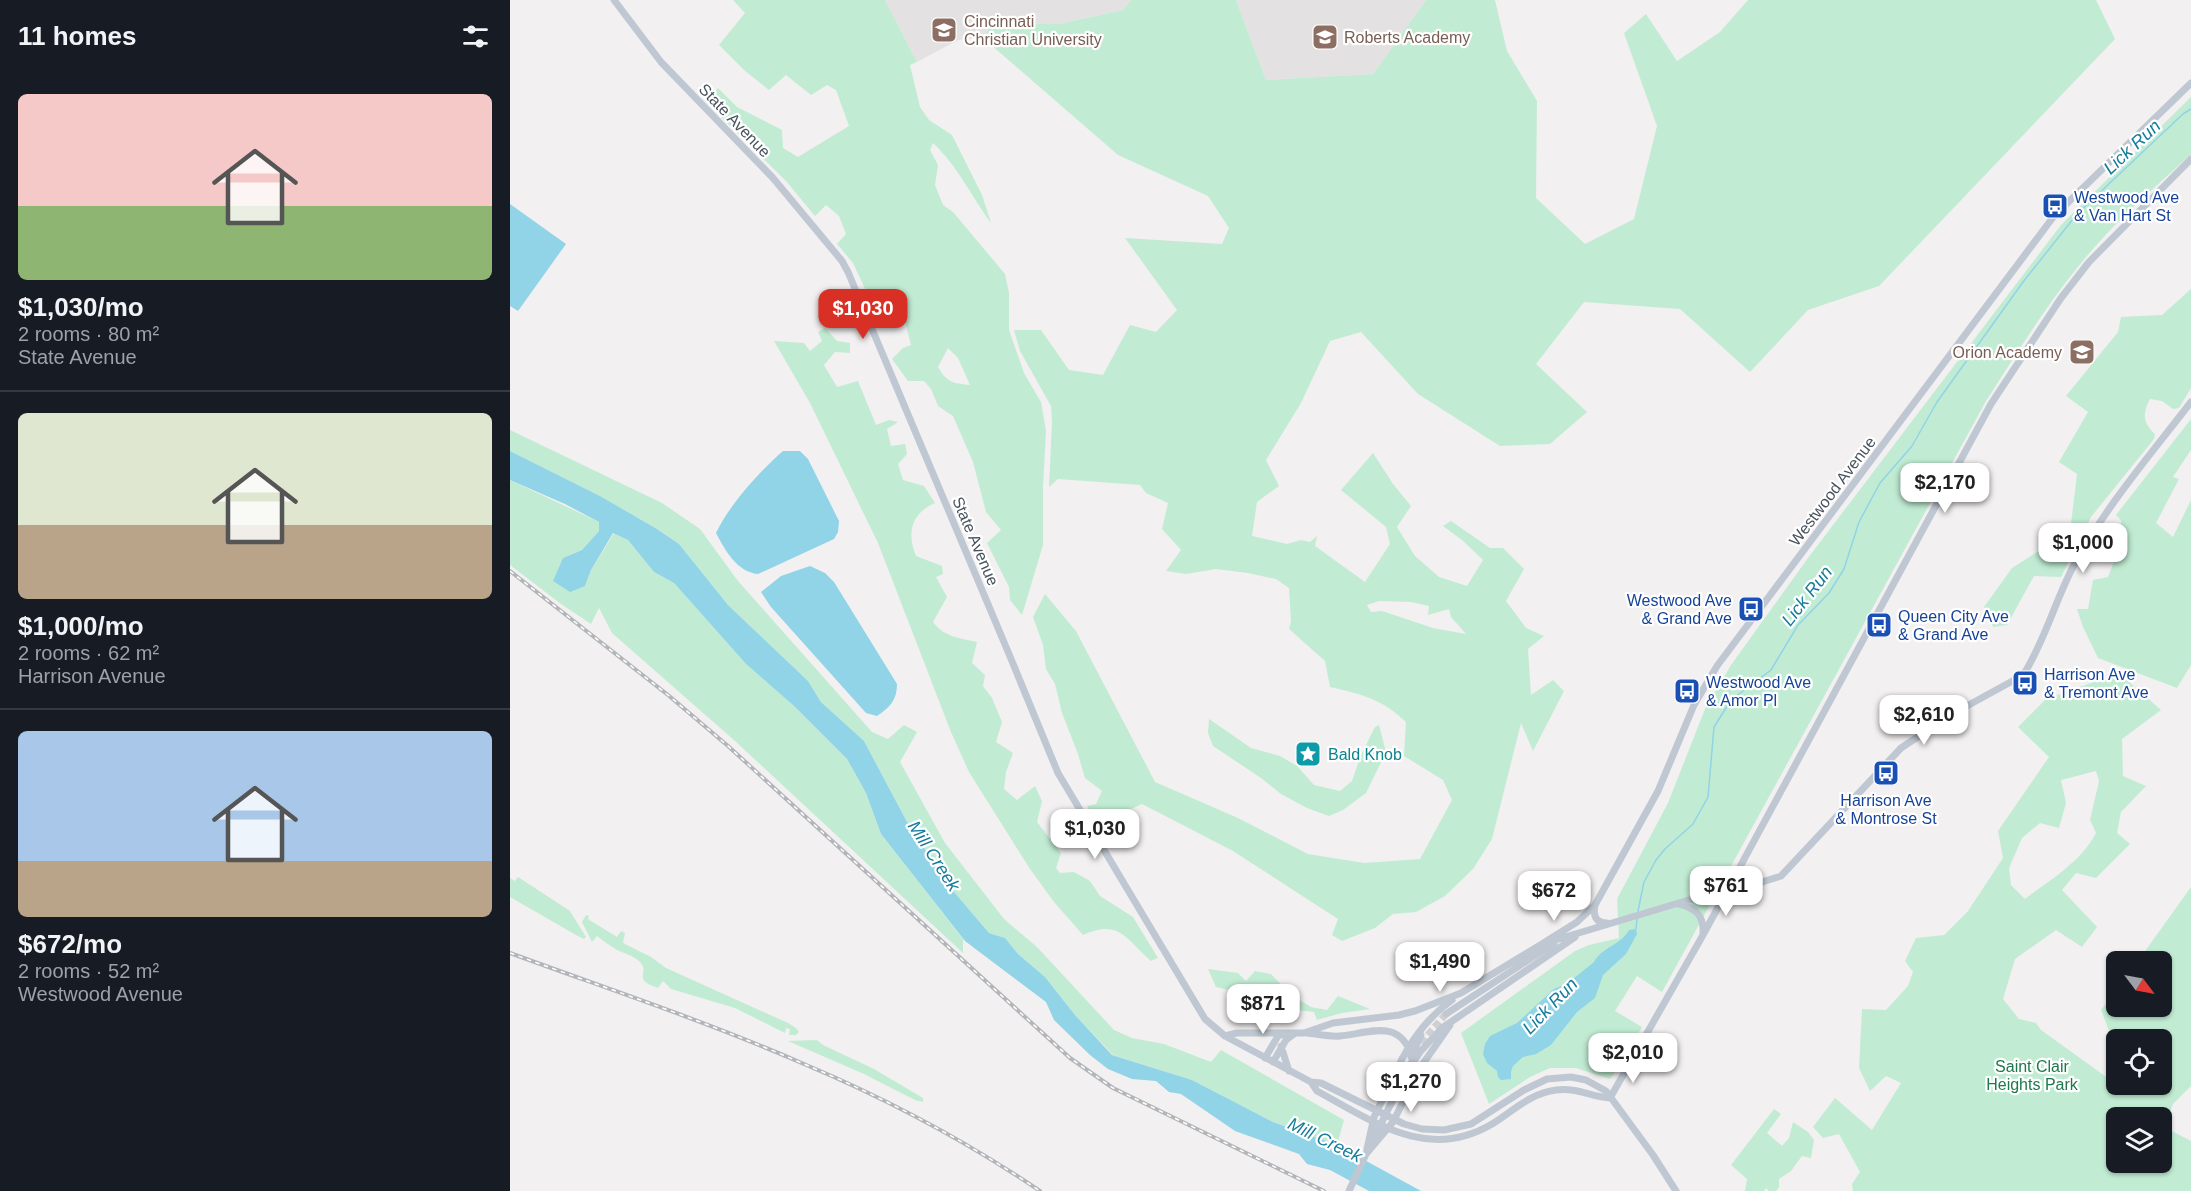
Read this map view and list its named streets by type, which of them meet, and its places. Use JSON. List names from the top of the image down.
{
  "streets": {
    "main road": ["State Avenue", "Westwood Avenue"]
  },
  "water": ["Lick Run", "Mill Creek"],
  "parks": ["Saint Clair Heights Park"],
  "places": {
    "school or university": ["Cincinnati Christian University", "Roberts Academy", "Orion Academy"],
    "bus stop": [
      "Westwood Ave & Van Hart St",
      "Westwood Ave & Grand Ave",
      "Queen City Ave & Grand Ave",
      "Harrison Ave & Tremont Ave",
      "Westwood Ave & Amor Pl",
      "Harrison Ave & Montrose St"
    ],
    "place": ["Bald Knob"]
  },
  "north": "bottom right",
  "page": {
    "heading": "11 homes",
    "list": [
      {
        "name": "$1,030/mo",
        "note": "2 rooms · 80 m² · State Avenue"
      },
      {
        "name": "$1,000/mo",
        "note": "2 rooms · 62 m² · Harrison Avenue"
      },
      {
        "name": "$672/mo",
        "note": "2 rooms · 52 m² · Westwood Avenue"
      }
    ],
    "price": [
      "$1,030",
      "$2,170",
      "$1,000",
      "$2,610",
      "$1,030",
      "$761",
      "$672",
      "$1,490",
      "$871",
      "$2,010",
      "$1,270"
    ]
  }
}
